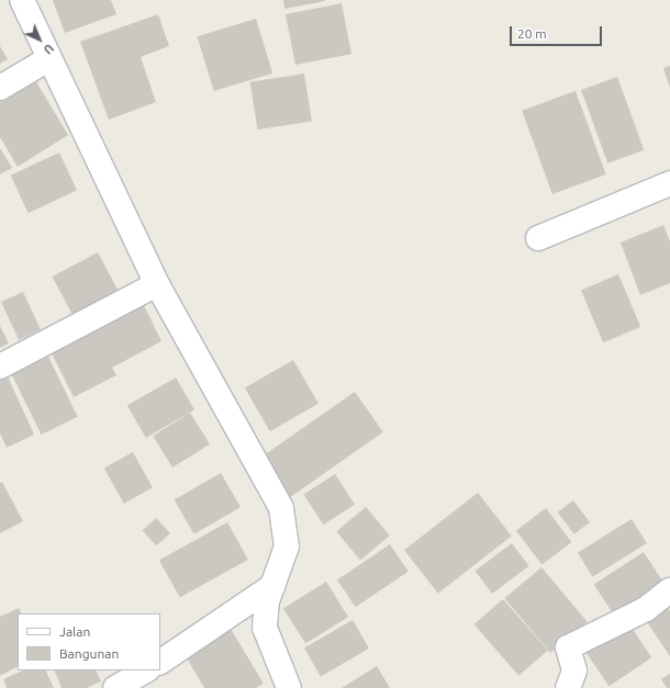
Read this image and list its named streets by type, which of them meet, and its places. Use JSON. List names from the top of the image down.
{
  "legend": ["Jalan", "Bangunan"],
  "scale_bar": "20 m",
  "north": "bottom right"
}
